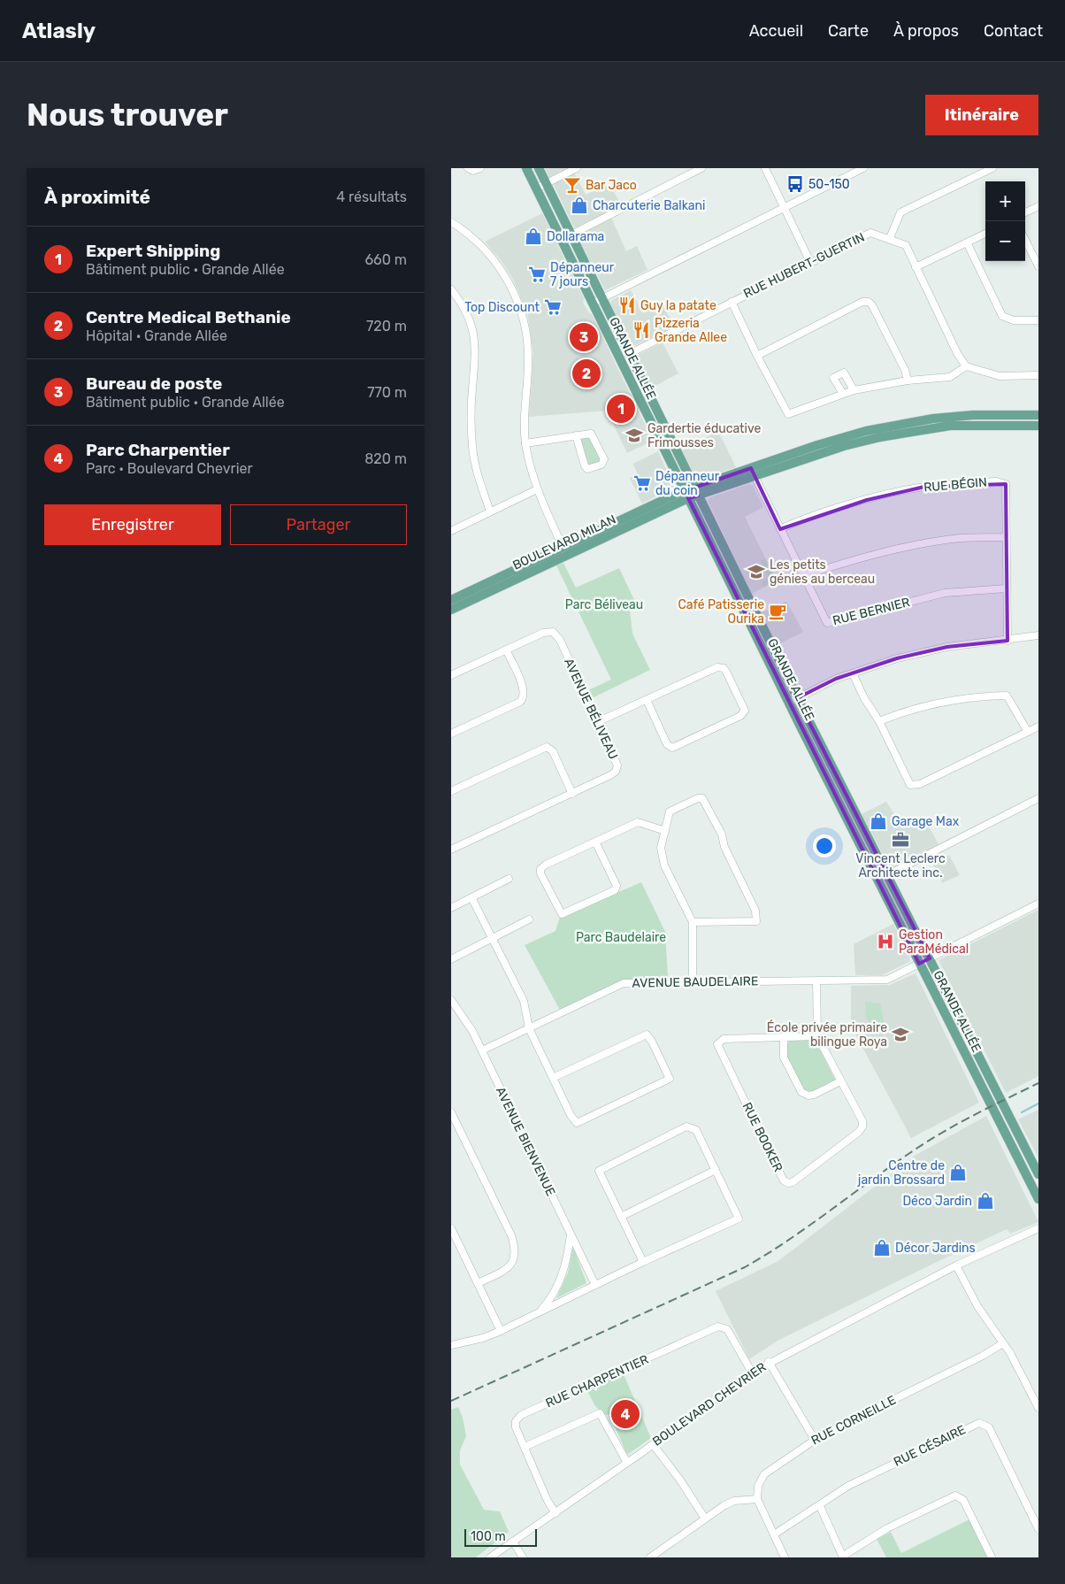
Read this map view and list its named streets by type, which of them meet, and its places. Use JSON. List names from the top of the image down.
{
  "streets": {
    "main road": ["GRANDE ALLÉE", "BOULEVARD MILAN"],
    "street": [
      "RUE HUBERT-GUERTIN",
      "RUE BÉGIN",
      "RUE BERNIER",
      "AVENUE BÉLIVEAU",
      "AVENUE BAUDELAIRE",
      "RUE BOOKER",
      "AVENUE BIENVENUE",
      "RUE CHARPENTIER",
      "BOULEVARD CHEVRIER",
      "RUE CORNEILLE",
      "RUE CÉSAIRE"
    ]
  },
  "crossings": [
    ["RUE HUBERT-GUERTIN", "GRANDE ALLÉE"],
    ["GRANDE ALLÉE", "BOULEVARD MILAN"],
    ["GRANDE ALLÉE", "AVENUE BAUDELAIRE"],
    ["RUE BÉGIN", "RUE BERNIER"],
    ["BOULEVARD MILAN", "RUE BERNIER"],
    ["AVENUE BAUDELAIRE", "RUE BOOKER"],
    ["AVENUE BAUDELAIRE", "AVENUE BIENVENUE"],
    ["RUE CHARPENTIER", "BOULEVARD CHEVRIER"]
  ],
  "parks": ["Parc Béliveau", "Parc Baudelaire"],
  "places": {
    "bus stop": ["50-150"],
    "bar": ["Bar Jaco"],
    "shop": [
      "Charcuterie Balkani",
      "Dollarama",
      "Garage Max",
      "Centre de jardin Brossard",
      "Déco Jardin",
      "Décor Jardins"
    ],
    "supermarket": ["Dépanneur 7 jours", "Top Discount", "Dépanneur du coin"],
    "restaurant": ["Guy la patate", "Pizzeria Grande Allee"],
    "school or university": ["Gardertie éducative Frimousses", "Les petits génies au berceau", "École privée primaire bilingue Roya"],
    "cafe": ["Café Patisserie Ourika"],
    "office": ["Vincent Leclerc Architecte inc."],
    "hospital": ["Gestion ParaMédical"]
  },
  "scale_bar": "100 m",
  "page": {
    "header": "Atlasly",
    "nav": [
      "Accueil",
      "Carte",
      "À propos",
      "Contact"
    ],
    "buttons": [
      "Itinéraire",
      ["Enregistrer", "Partager"]
    ],
    "title": "Nous trouver",
    "heading": ["À proximité", "4 résultats"],
    "map_buttons": ["+", "−"],
    "list": [
      {
        "mark": "1",
        "name": "Expert Shipping",
        "note": "Bâtiment public · Grande Allée",
        "value": "660 m"
      },
      {
        "mark": "2",
        "name": "Centre Medical Bethanie",
        "note": "Hôpital · Grande Allée",
        "value": "720 m"
      },
      {
        "mark": "3",
        "name": "Bureau de poste",
        "note": "Bâtiment public · Grande Allée",
        "value": "770 m"
      },
      {
        "mark": "4",
        "name": "Parc Charpentier",
        "note": "Parc · Boulevard Chevrier",
        "value": "820 m"
      }
    ],
    "pins": [
      "3",
      "2",
      "1",
      "4"
    ],
    "scale": "100 m"
  }
}
